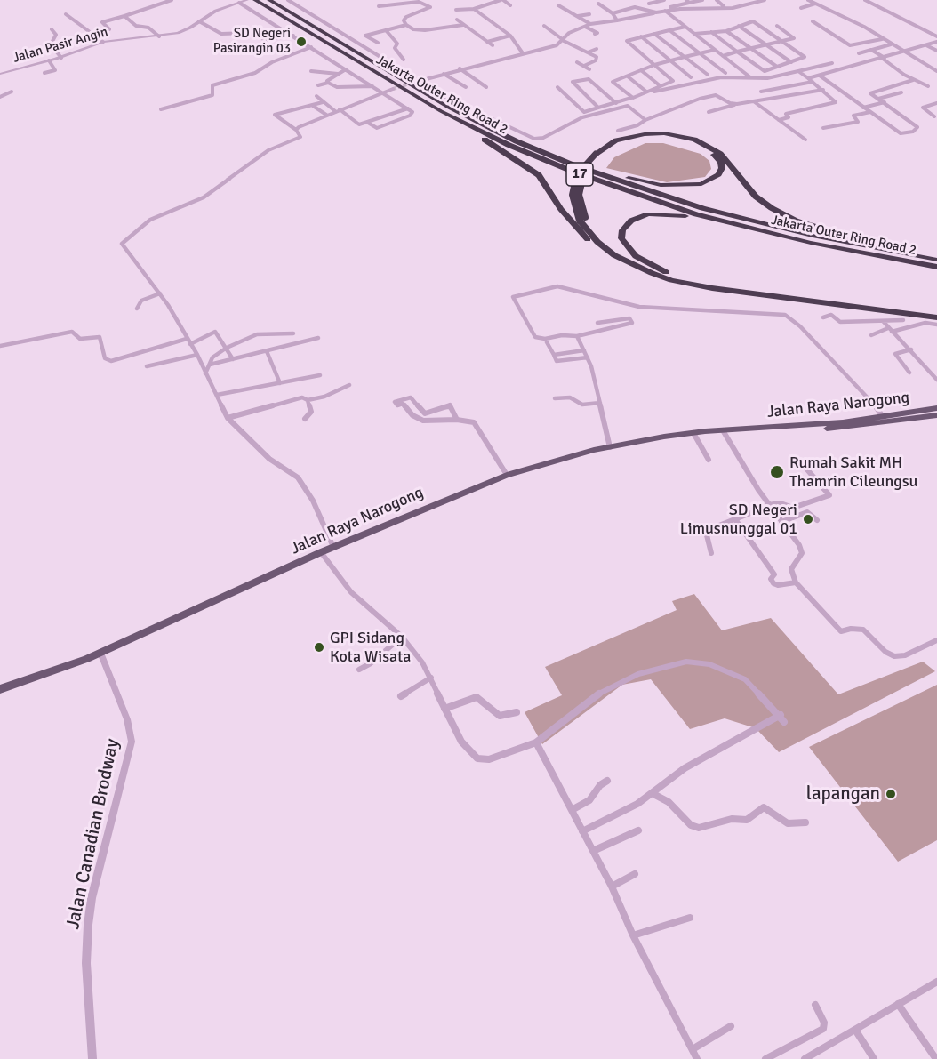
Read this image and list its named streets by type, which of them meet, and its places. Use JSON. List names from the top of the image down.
{
  "streets": {
    "highway": ["Jakarta Outer Ring Road 2", "17"],
    "main road": ["Jalan Raya Narogong"],
    "street": ["Jalan Pasir Angin", "Jalan Canadian Brodway"]
  },
  "crossings": [
    ["Jalan Raya Narogong", "Jalan Canadian Brodway"]
  ],
  "places": [
    "SD Negeri Pasirangin 03",
    "Rumah Sakit MH Thamrin Cileungsu",
    "SD Negeri Limusnunggal 01",
    "GPI Sidang Kota Wisata",
    "lapangan"
  ]
}
